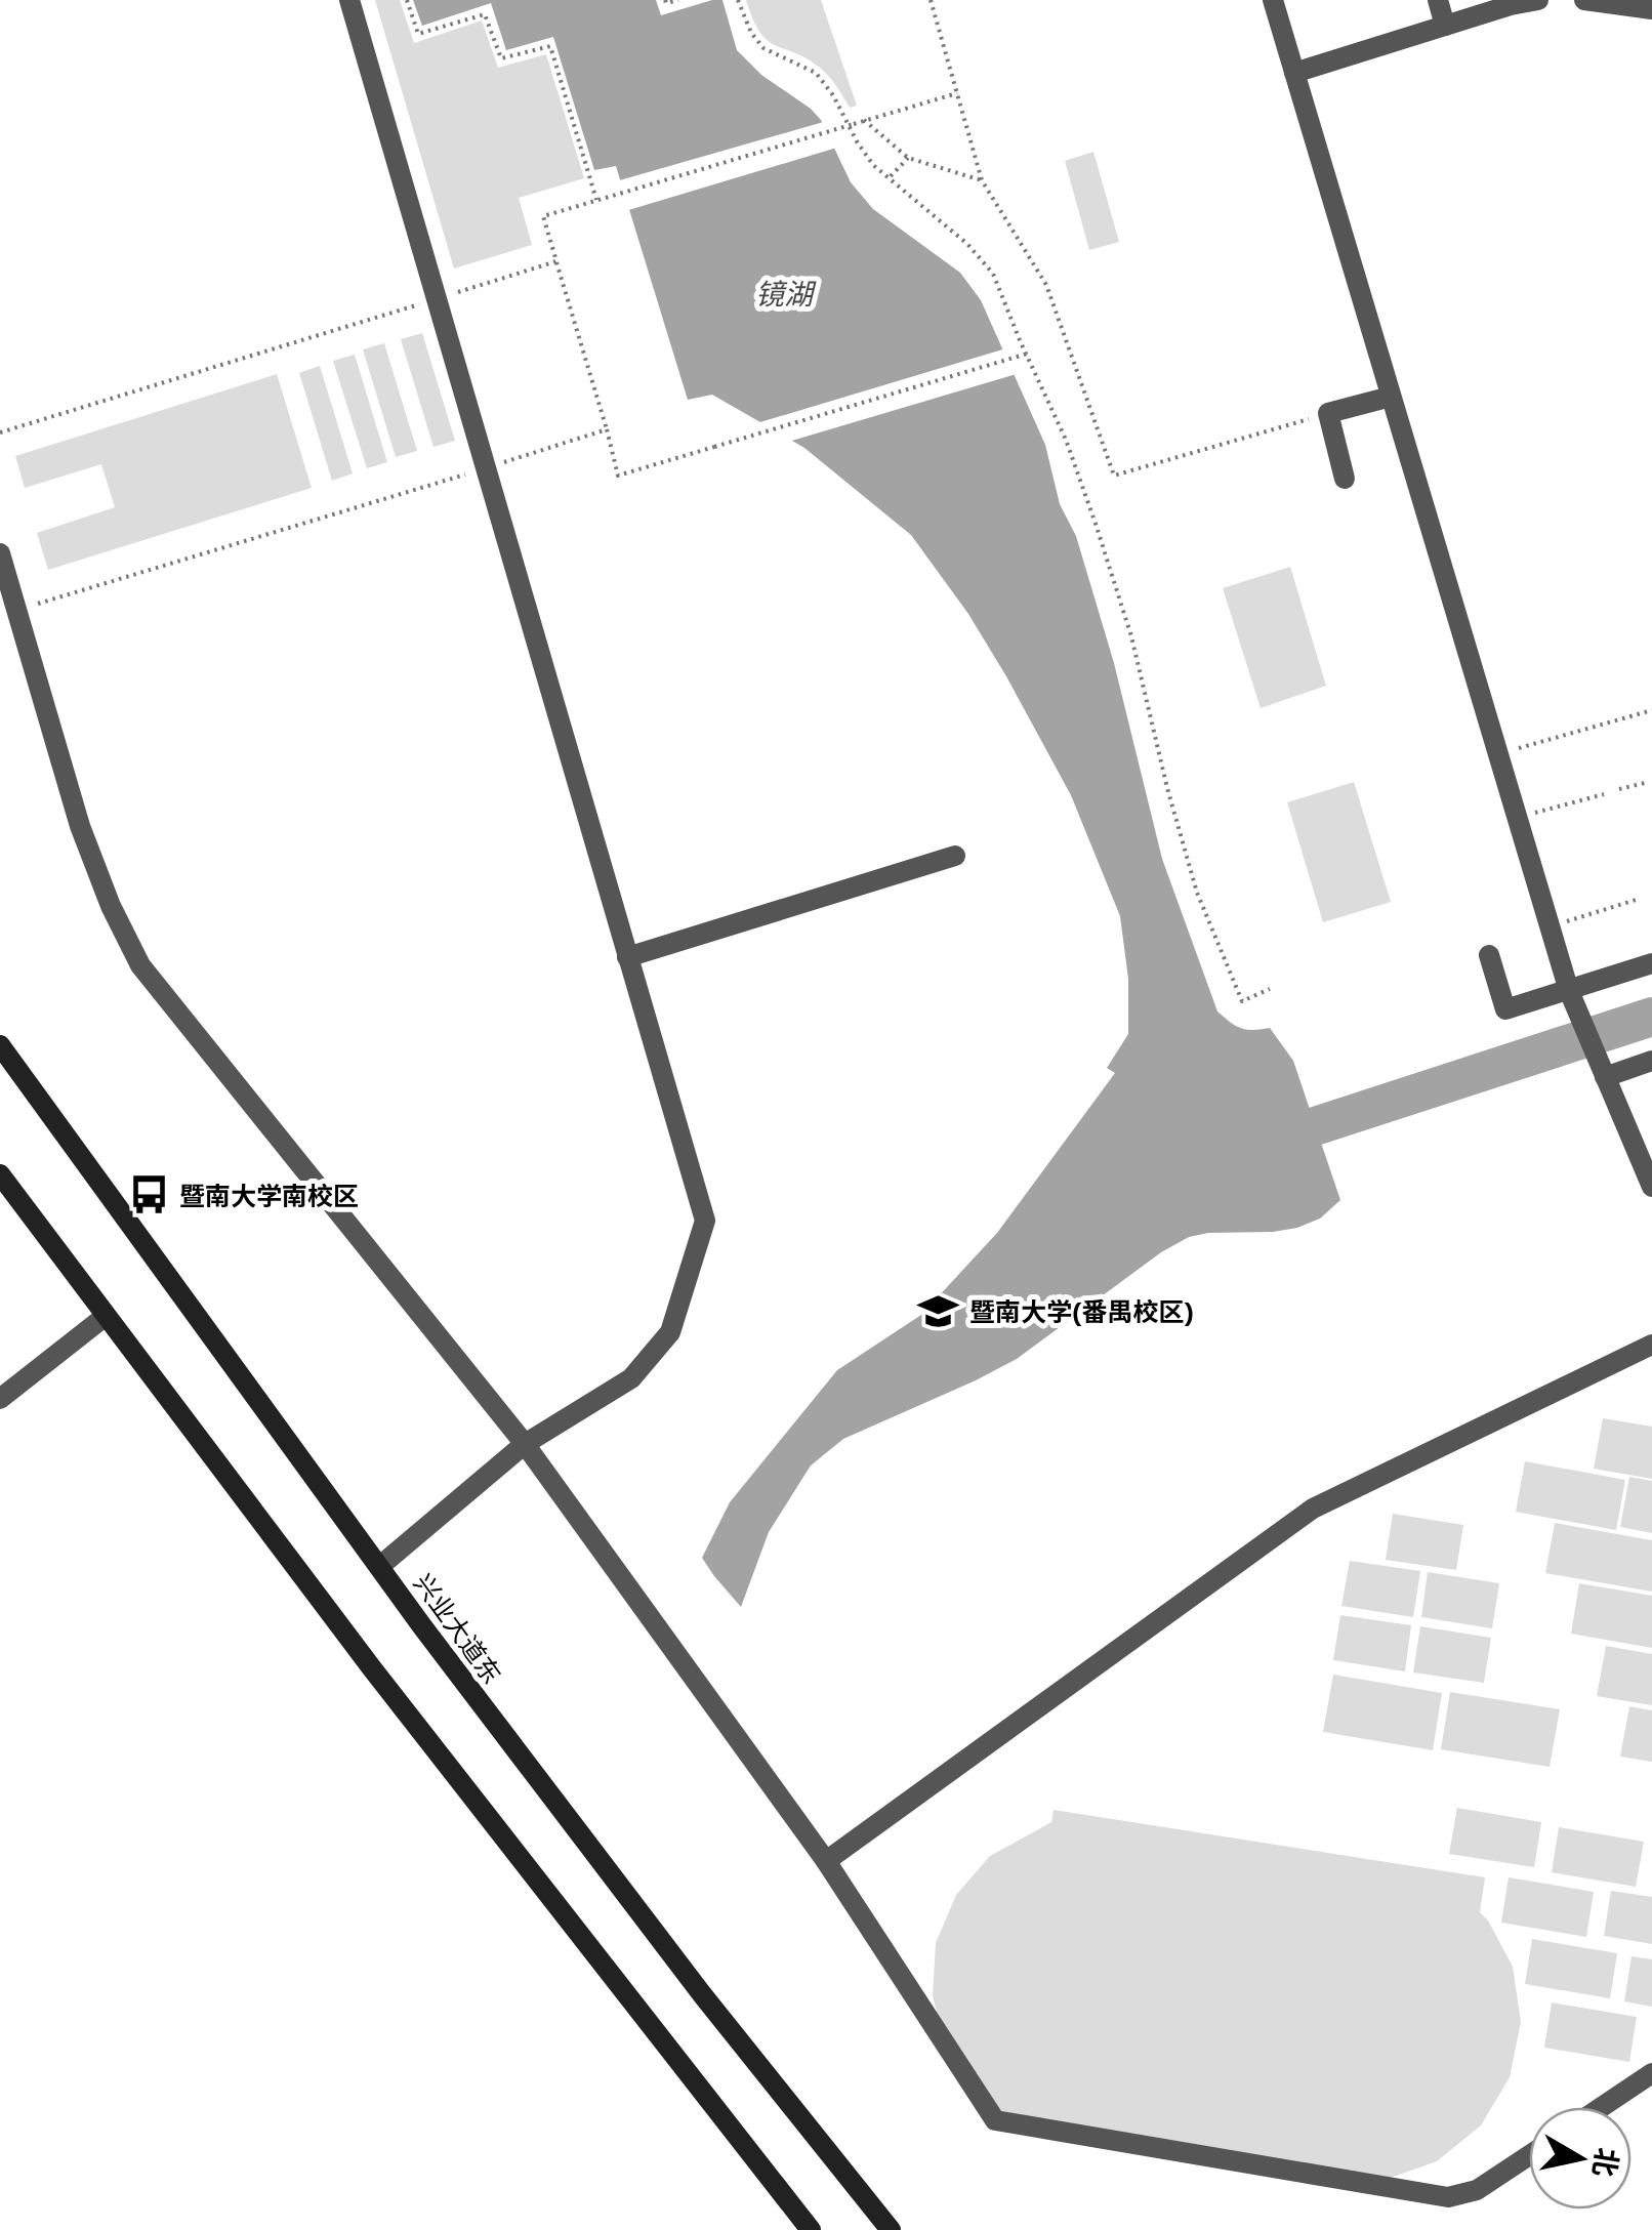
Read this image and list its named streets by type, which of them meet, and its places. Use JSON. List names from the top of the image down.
{
  "streets": {
    "main road": ["兴业大道东"]
  },
  "water": ["镜湖"],
  "places": {
    "bus stop": ["暨南大学南校区"],
    "school or university": ["暨南大学(番禺校区)"]
  },
  "north": "right"
}
